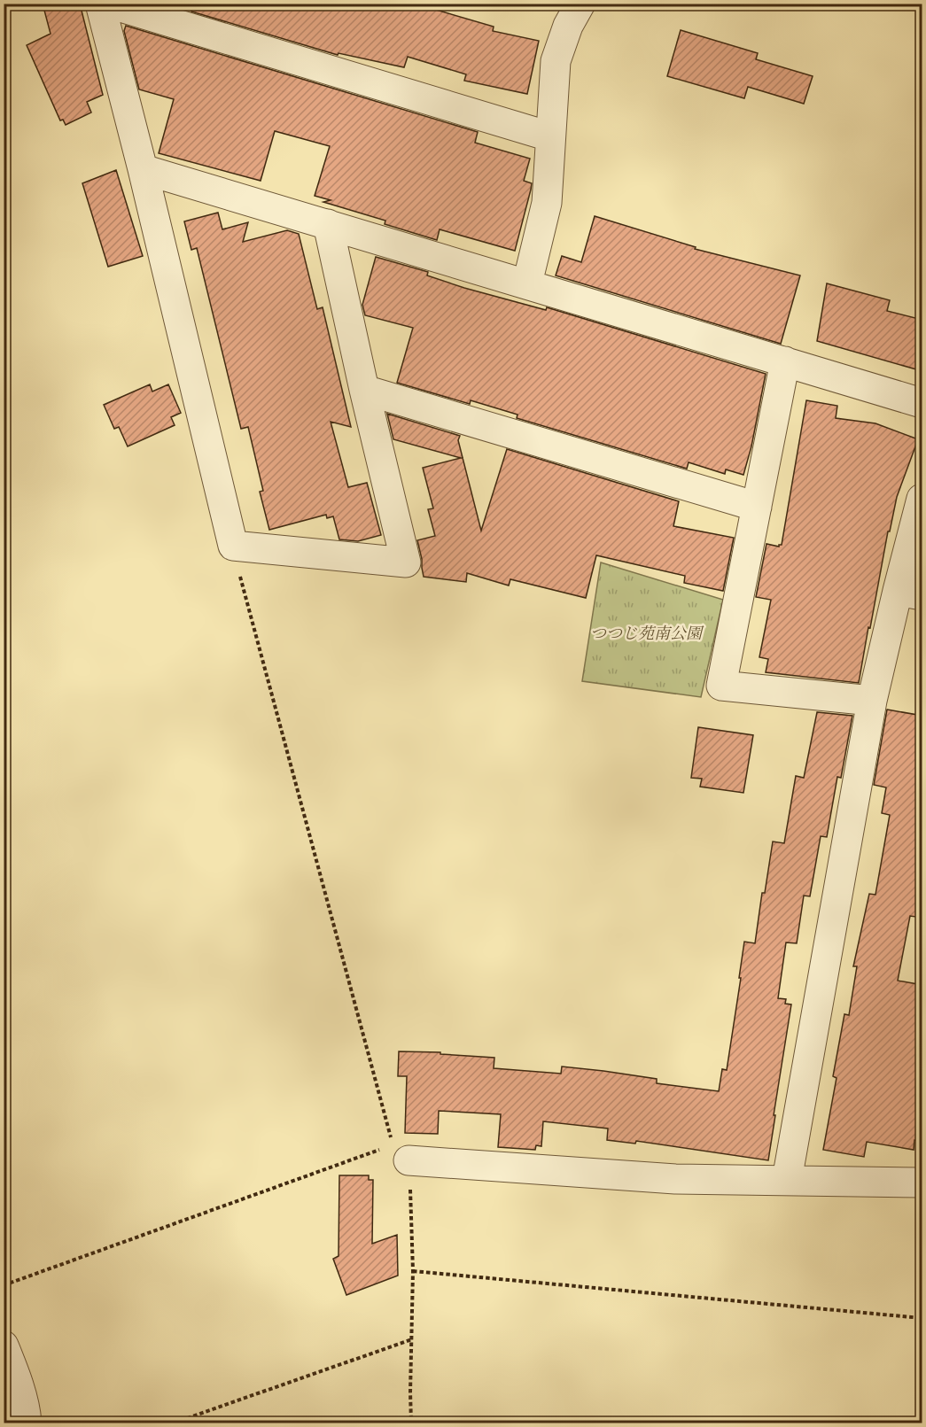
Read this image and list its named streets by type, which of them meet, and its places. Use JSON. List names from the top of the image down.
{
  "parks": ["つつじ苑南公園"]
}
